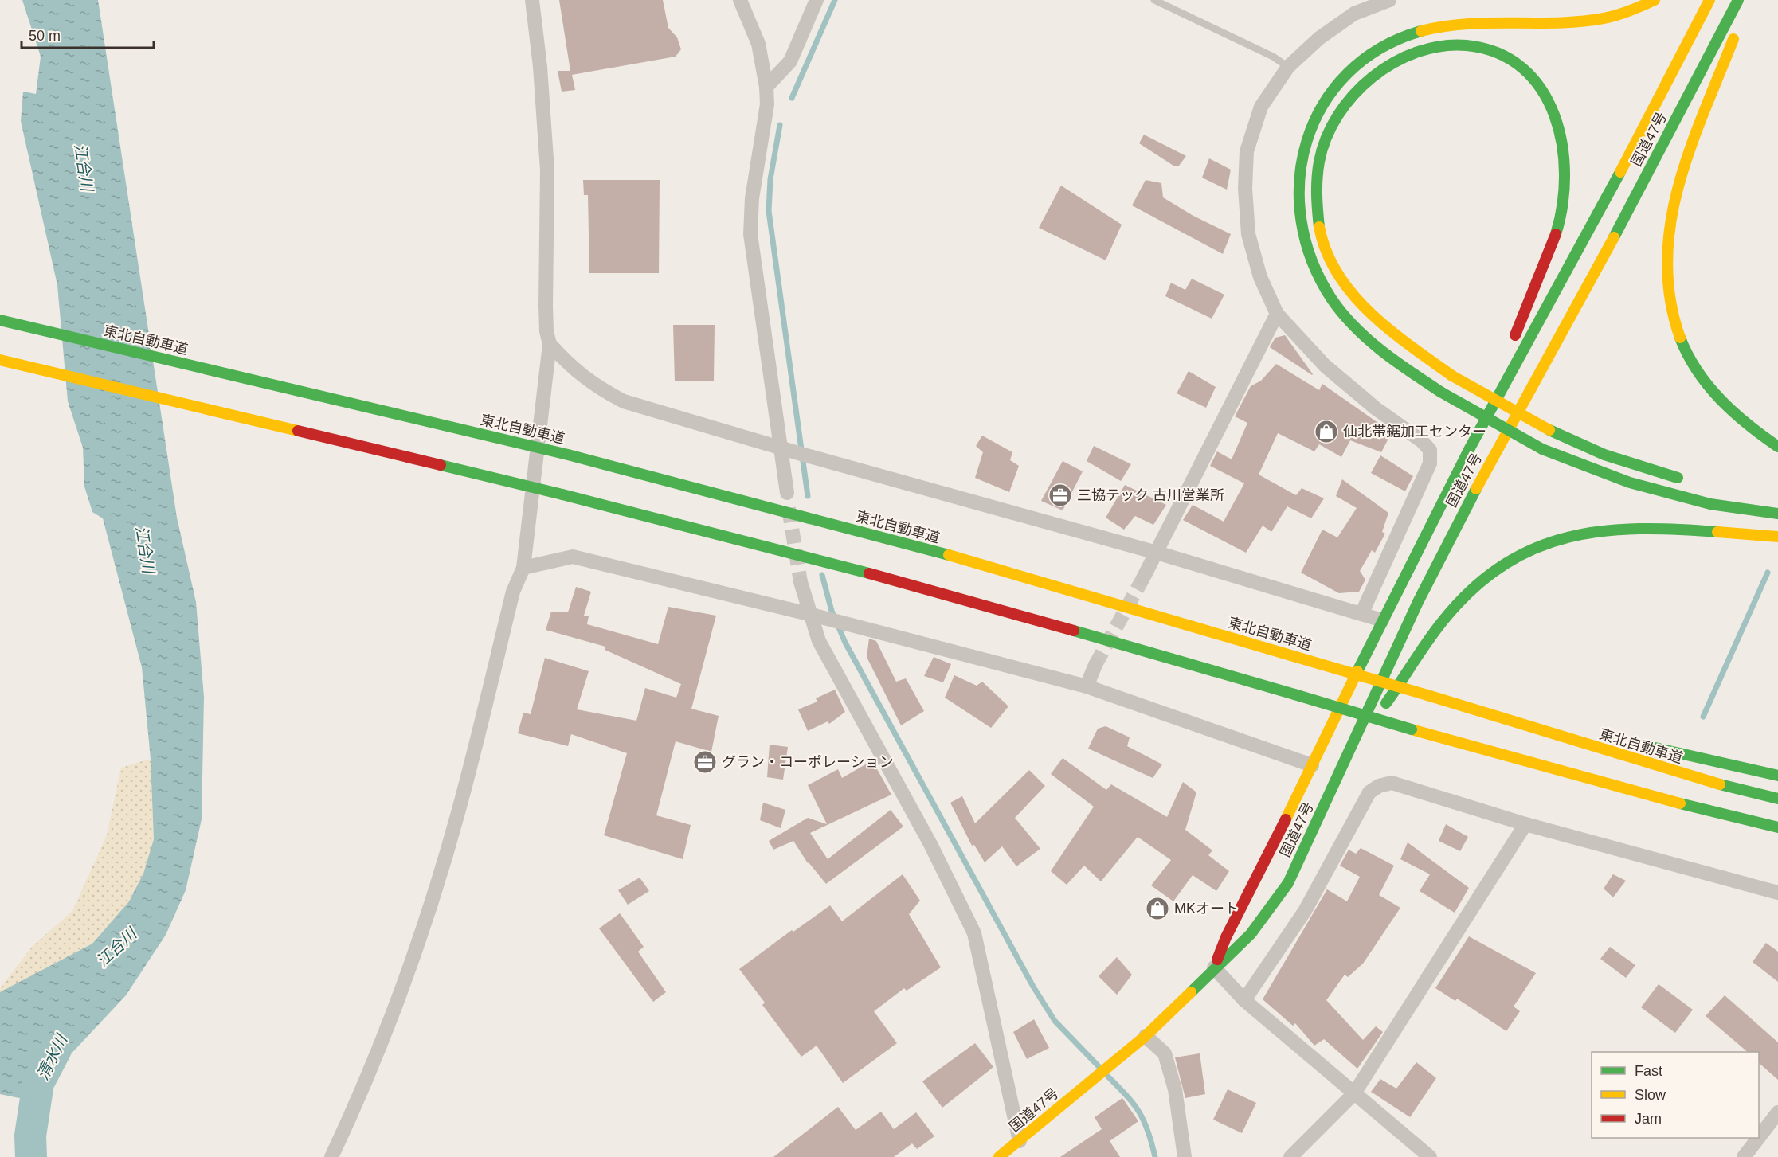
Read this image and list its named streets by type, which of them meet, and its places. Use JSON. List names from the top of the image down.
{
  "streets": {
    "highway": ["国道47号", "東北自動車道"]
  },
  "water": ["江合川", "清水川"],
  "places": {
    "shop": ["仙北帯鋸加工センター", "MKオート"],
    "office": ["三協テック 古川営業所", "グラン・コーポレーション"]
  },
  "legend": ["Fast", "Slow", "Jam"],
  "scale_bar": "50 m"
}
